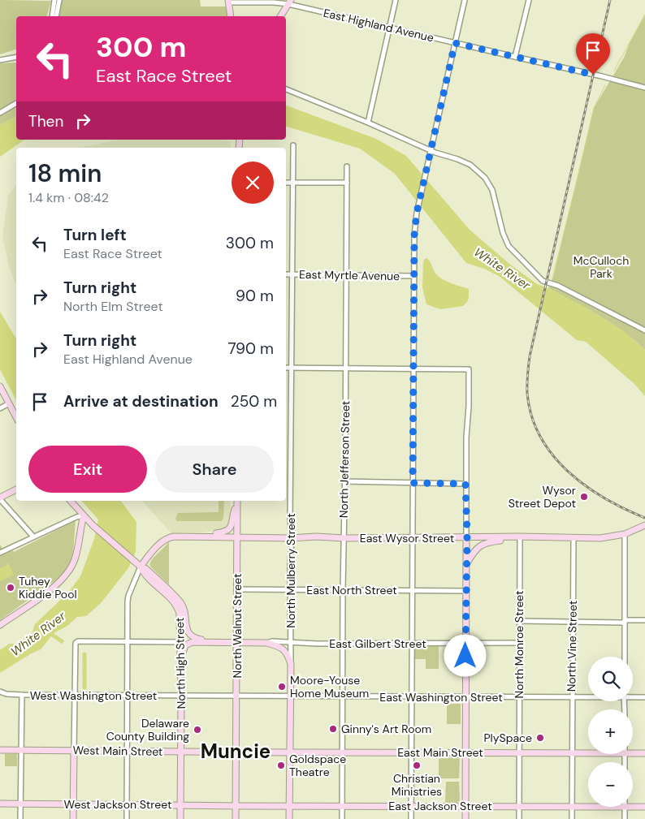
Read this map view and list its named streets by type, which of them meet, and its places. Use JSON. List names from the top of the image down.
{
  "streets": {
    "main road": [
      "East Wysor Street",
      "North Mulberry Street",
      "North Walnut Street",
      "East Gilbert Street",
      "North High Street",
      "West Main Street",
      "East Main Street",
      "West Jackson Street",
      "East Jackson Street"
    ],
    "street": [
      "East Highland Avenue",
      "East Myrtle Avenue",
      "North Jefferson Street",
      "East North Street",
      "North Monroe Street",
      "North Vine Street",
      "West Washington Street",
      "East Washington Street"
    ]
  },
  "crossings": [
    ["East Myrtle Avenue", "North Jefferson Street"],
    ["East Myrtle Avenue", "North Mulberry Street"],
    ["North Jefferson Street", "East Wysor Street"],
    ["North Jefferson Street", "East North Street"],
    ["North Jefferson Street", "East Gilbert Street"],
    ["North Jefferson Street", "East Washington Street"],
    ["North Jefferson Street", "East Main Street"],
    ["North Jefferson Street", "East Jackson Street"],
    ["East Wysor Street", "North Mulberry Street"],
    ["East Wysor Street", "North Walnut Street"],
    ["East Wysor Street", "North Monroe Street"],
    ["East Wysor Street", "North Vine Street"],
    ["North Mulberry Street", "East North Street"],
    ["North Mulberry Street", "East Gilbert Street"],
    ["North Mulberry Street", "East Washington Street"],
    ["North Mulberry Street", "East Main Street"],
    ["North Mulberry Street", "East Jackson Street"],
    ["East North Street", "North Walnut Street"],
    ["North Walnut Street", "East Gilbert Street"],
    ["North Walnut Street", "West Washington Street"],
    ["North Walnut Street", "East Washington Street"],
    ["North Walnut Street", "West Main Street"],
    ["North Walnut Street", "East Main Street"],
    ["North Walnut Street", "West Jackson Street"],
    ["North Walnut Street", "East Jackson Street"],
    ["East Gilbert Street", "North Monroe Street"],
    ["East Gilbert Street", "North High Street"],
    ["North Monroe Street", "East Washington Street"],
    ["North Monroe Street", "East Main Street"],
    ["North Monroe Street", "East Jackson Street"],
    ["North Vine Street", "East Washington Street"],
    ["North Vine Street", "East Main Street"],
    ["North Vine Street", "East Jackson Street"],
    ["North High Street", "West Washington Street"],
    ["North High Street", "West Main Street"],
    ["North High Street", "West Jackson Street"],
    ["West Washington Street", "East Washington Street"],
    ["West Main Street", "East Main Street"],
    ["West Jackson Street", "East Jackson Street"]
  ],
  "districts": ["Muncie"],
  "water": ["White River"],
  "parks": ["McCulloch Park"],
  "places": [
    "Wysor Street Depot",
    "Tuhey Kiddie Pool",
    "Moore-Youse Home Museum",
    "Ginny's Art Room",
    "Delaware County Building",
    "PlySpace",
    "Goldspace Theatre",
    "Christian Ministries"
  ],
  "page": {
    "turn": ["300 m", "East Race Street"],
    "then": "Then",
    "heading": ["18 min", "1.4 km · 08:42"],
    "list": [
      {
        "name": "Turn left",
        "note": "East Race Street",
        "value": "300 m"
      },
      {
        "name": "Turn right",
        "note": "North Elm Street",
        "value": "90 m"
      },
      {
        "name": "Turn right",
        "note": "East Highland Avenue",
        "value": "790 m"
      },
      {
        "name": "Arrive at destination",
        "value": "250 m"
      }
    ],
    "buttons": ["Exit", "Share"],
    "map_buttons": ["+", "−"]
  }
}
